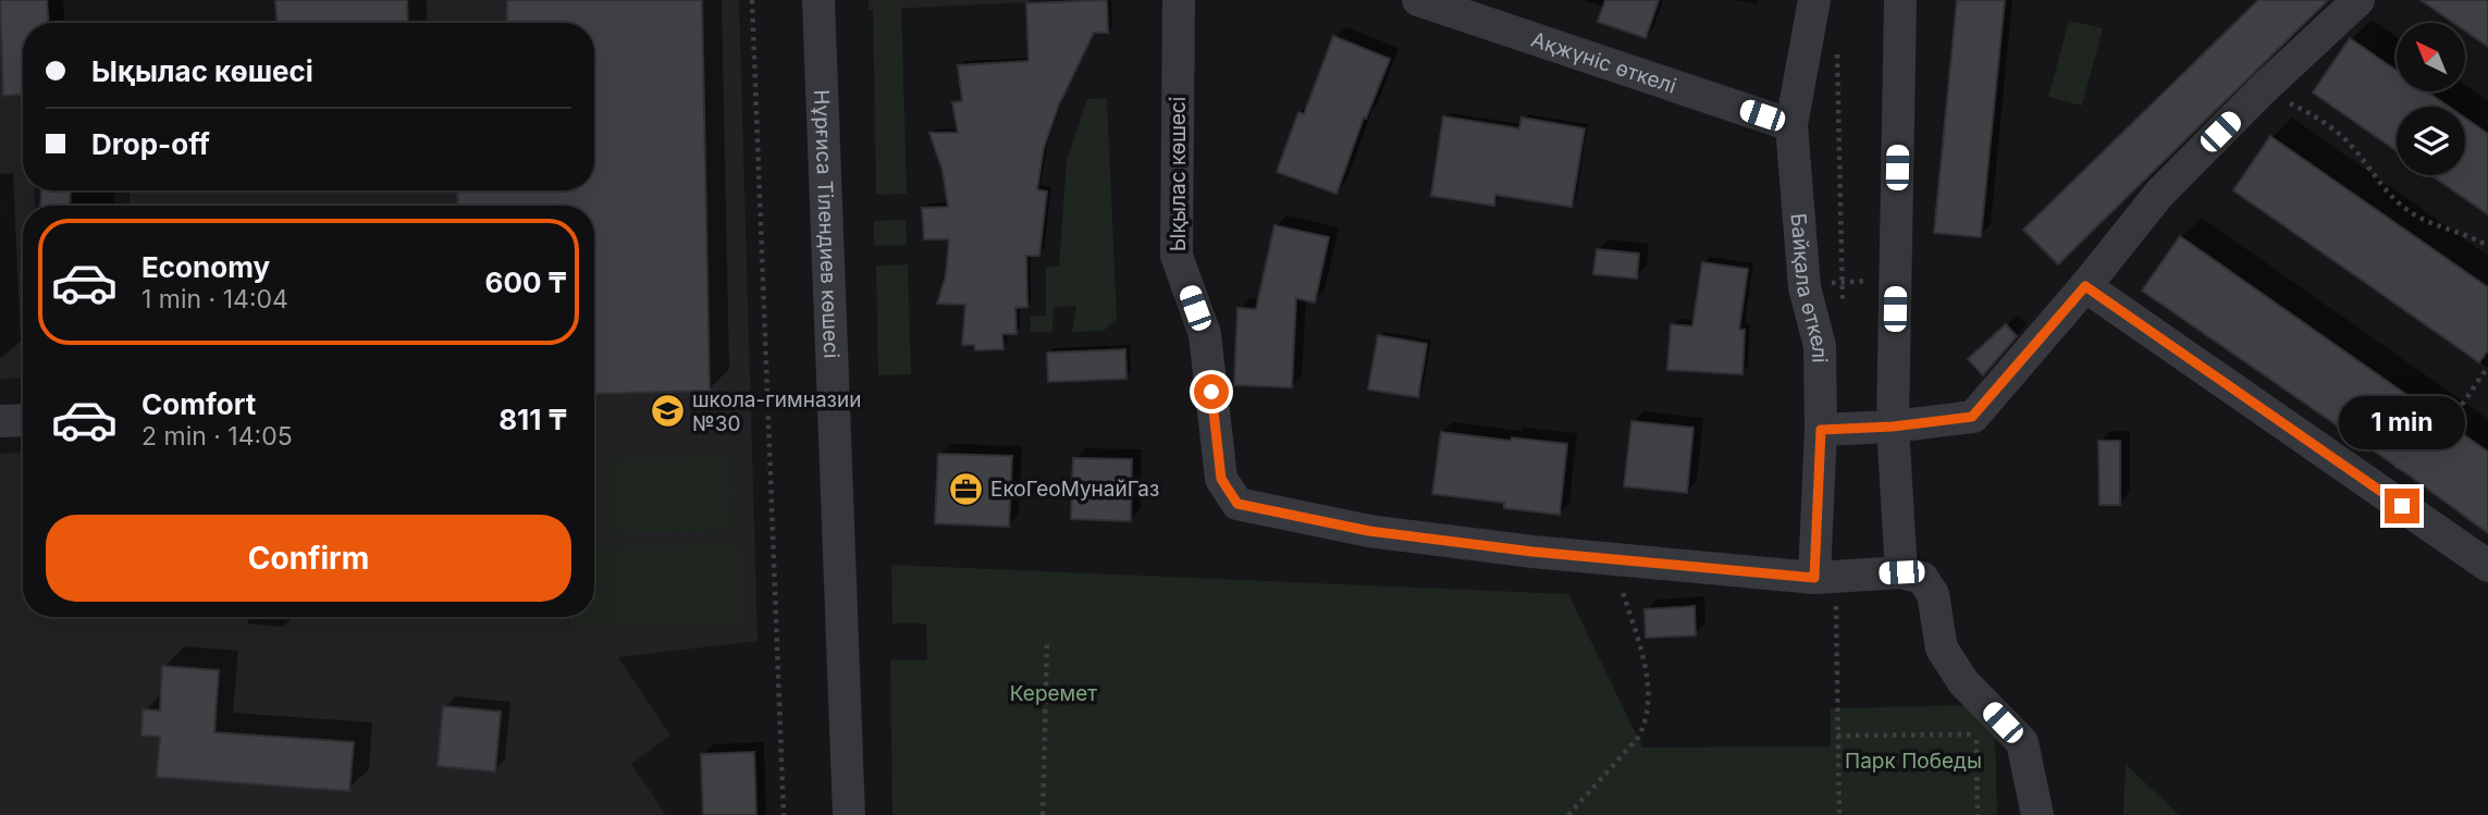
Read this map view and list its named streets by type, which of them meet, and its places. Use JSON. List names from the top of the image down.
{
  "streets": {
    "street": [
      "Ақжүніс өткелі",
      "Ықылас көшесі",
      "Нұрғиса Тілендиев көшесі",
      "Байқала өткелі"
    ]
  },
  "crossings": [
    ["Ақжүніс өткелі", "Байқала өткелі"]
  ],
  "parks": ["Керемет", "Парк Победы"],
  "places": {
    "school or university": ["школа-гимназии №30"],
    "office": ["ЕкоГеоМунайГаз"]
  },
  "north": "top left",
  "page": {
    "banner": ["Ықылас көшесі", "Drop-off"],
    "list": [
      {
        "name": "Economy",
        "note": "1 min · 14:04",
        "value": "600 ₸"
      },
      {
        "name": "Comfort",
        "note": "2 min · 14:05",
        "value": "811 ₸"
      }
    ],
    "bubble": "1 min",
    "buttons": "Confirm"
  }
}
